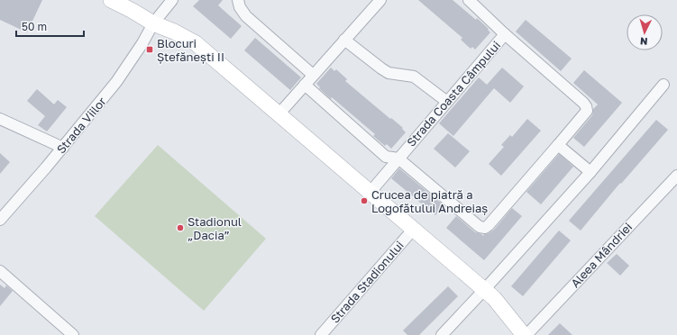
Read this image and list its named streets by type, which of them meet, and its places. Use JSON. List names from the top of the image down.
{
  "streets": {
    "street": [
      "Strada Coasta Câmpului",
      "Strada Viilor",
      "Aleea Mândriei",
      "Strada Stadionului"
    ]
  },
  "places": {
    "transit": ["Blocuri Ștefănești II"],
    "other": ["Crucea de piatră a Logofătului Andreiaș", "Stadionul „Dacia”"]
  },
  "scale_bar": "50 m",
  "north": "bottom"
}
